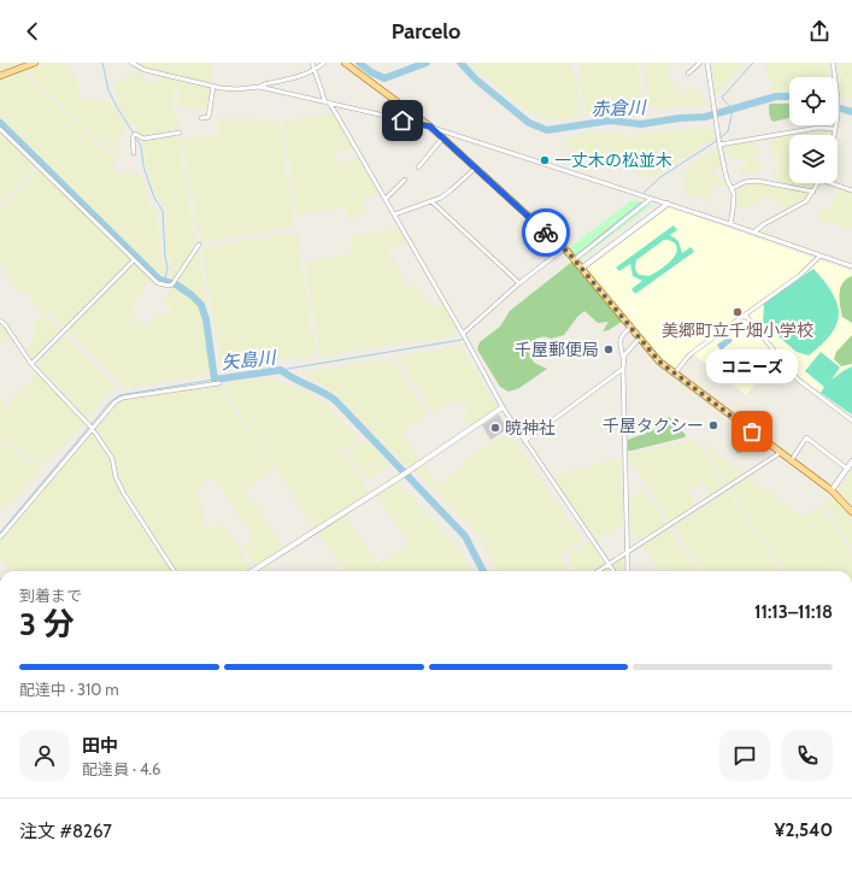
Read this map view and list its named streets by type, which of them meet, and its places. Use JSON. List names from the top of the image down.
{
  "water": ["赤倉川", "矢島川"],
  "places": [
    "一丈木の松並木",
    "美郷町立千畑小学校",
    "千屋郵便局",
    "千屋タクシー",
    "暁神社",
    "コニーズ"
  ],
  "page": {
    "header": "Parcelo",
    "bubble": "コニーズ",
    "heading": ["3 分", "到着まで", "11:13–11:18"],
    "panel": [
      "田中",
      "配達員 · 4.6",
      "注文 #8267",
      "¥2,540"
    ],
    "bar": "配達中 · 310 m"
  }
}
